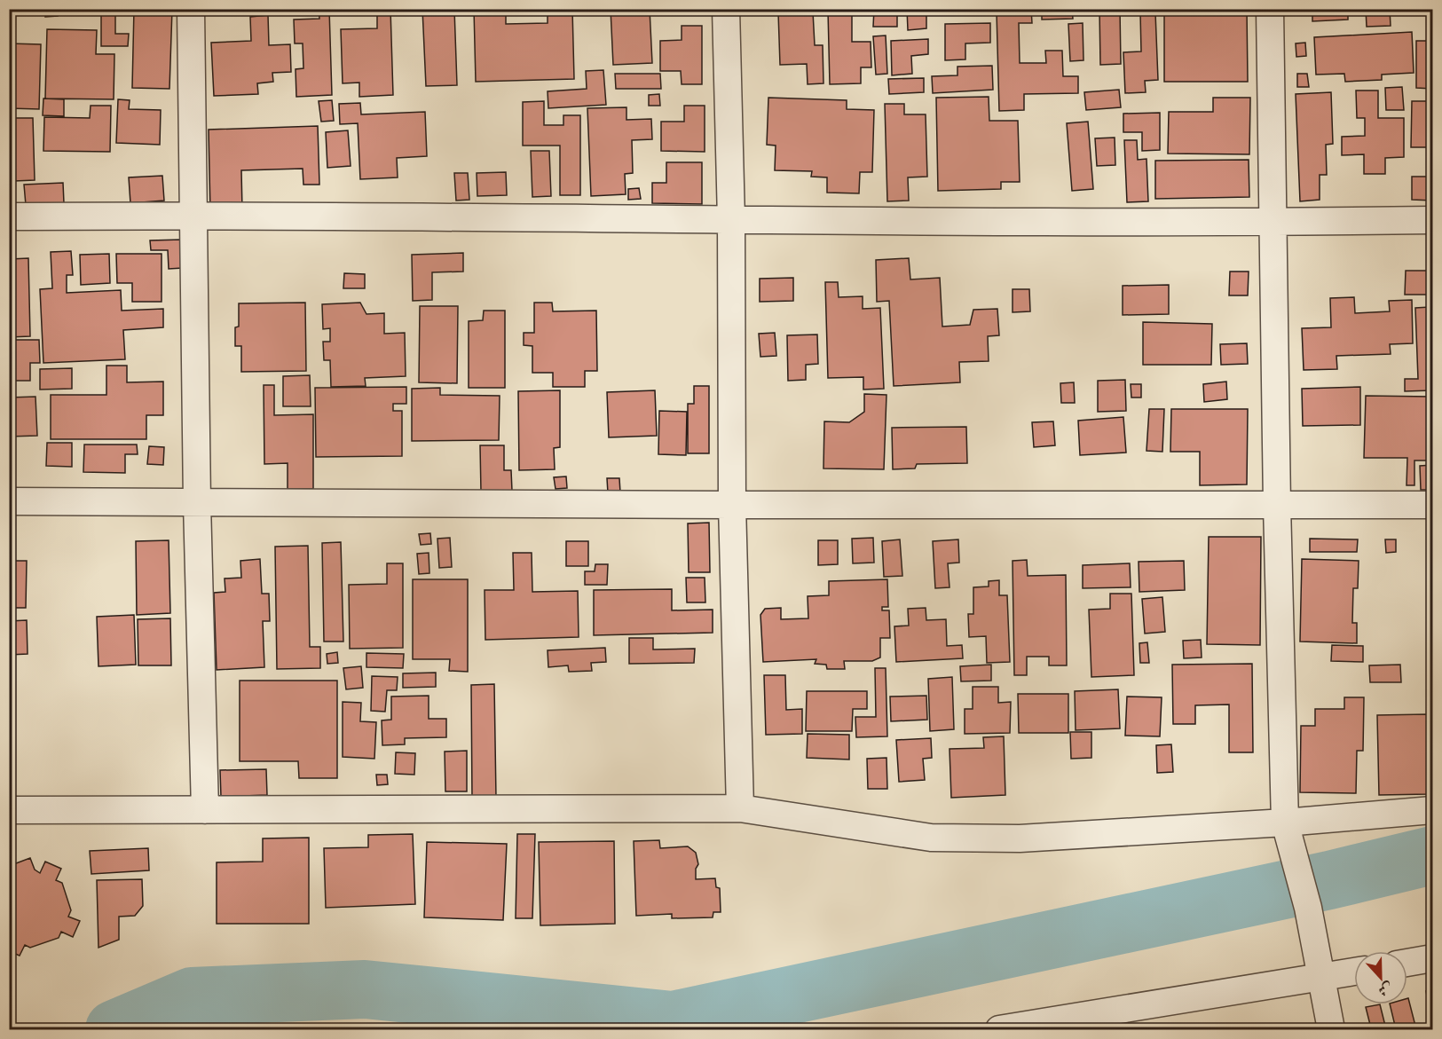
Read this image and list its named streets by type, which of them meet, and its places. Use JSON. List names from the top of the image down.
{
  "north": "bottom"
}
